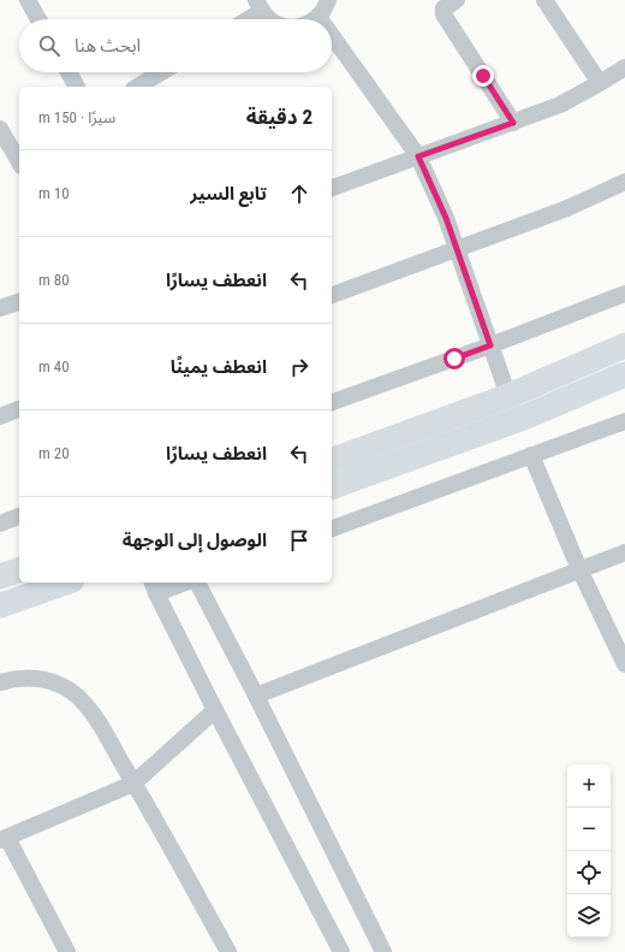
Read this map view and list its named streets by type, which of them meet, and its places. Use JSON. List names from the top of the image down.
{
  "page": {
    "search": "ابحث هنا",
    "heading": ["2 دقيقة", "سيرًا · 150 m"],
    "list": [
      ["تابع السير", "10 m"],
      ["انعطف يسارًا", "80 m"],
      ["انعطف يمينًا", "40 m"],
      ["انعطف يسارًا", "20 m"],
      "الوصول إلى الوجهة"
    ],
    "map_buttons": ["+", "−"]
  }
}
